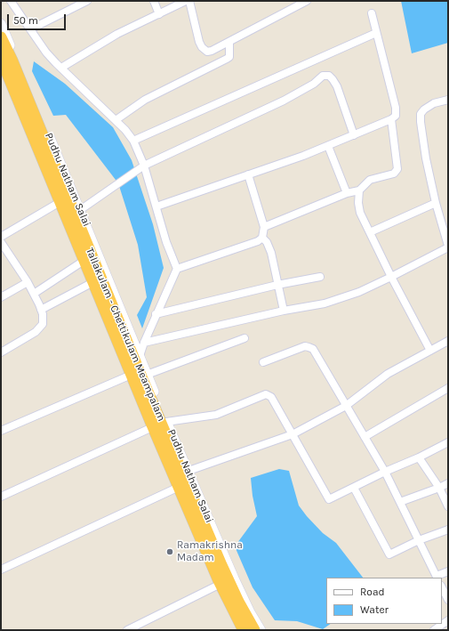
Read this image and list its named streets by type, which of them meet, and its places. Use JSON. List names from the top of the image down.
{
  "streets": {
    "highway": ["Tallakulam - Chettikulam Meampalam"],
    "main road": ["Pudhu Natham Salai"]
  },
  "crossings": [
    ["Pudhu Natham Salai", "Tallakulam - Chettikulam Meampalam"]
  ],
  "places": ["Ramakrishna Madam"],
  "legend": ["Road", "Water"],
  "scale_bar": "50 m"
}
